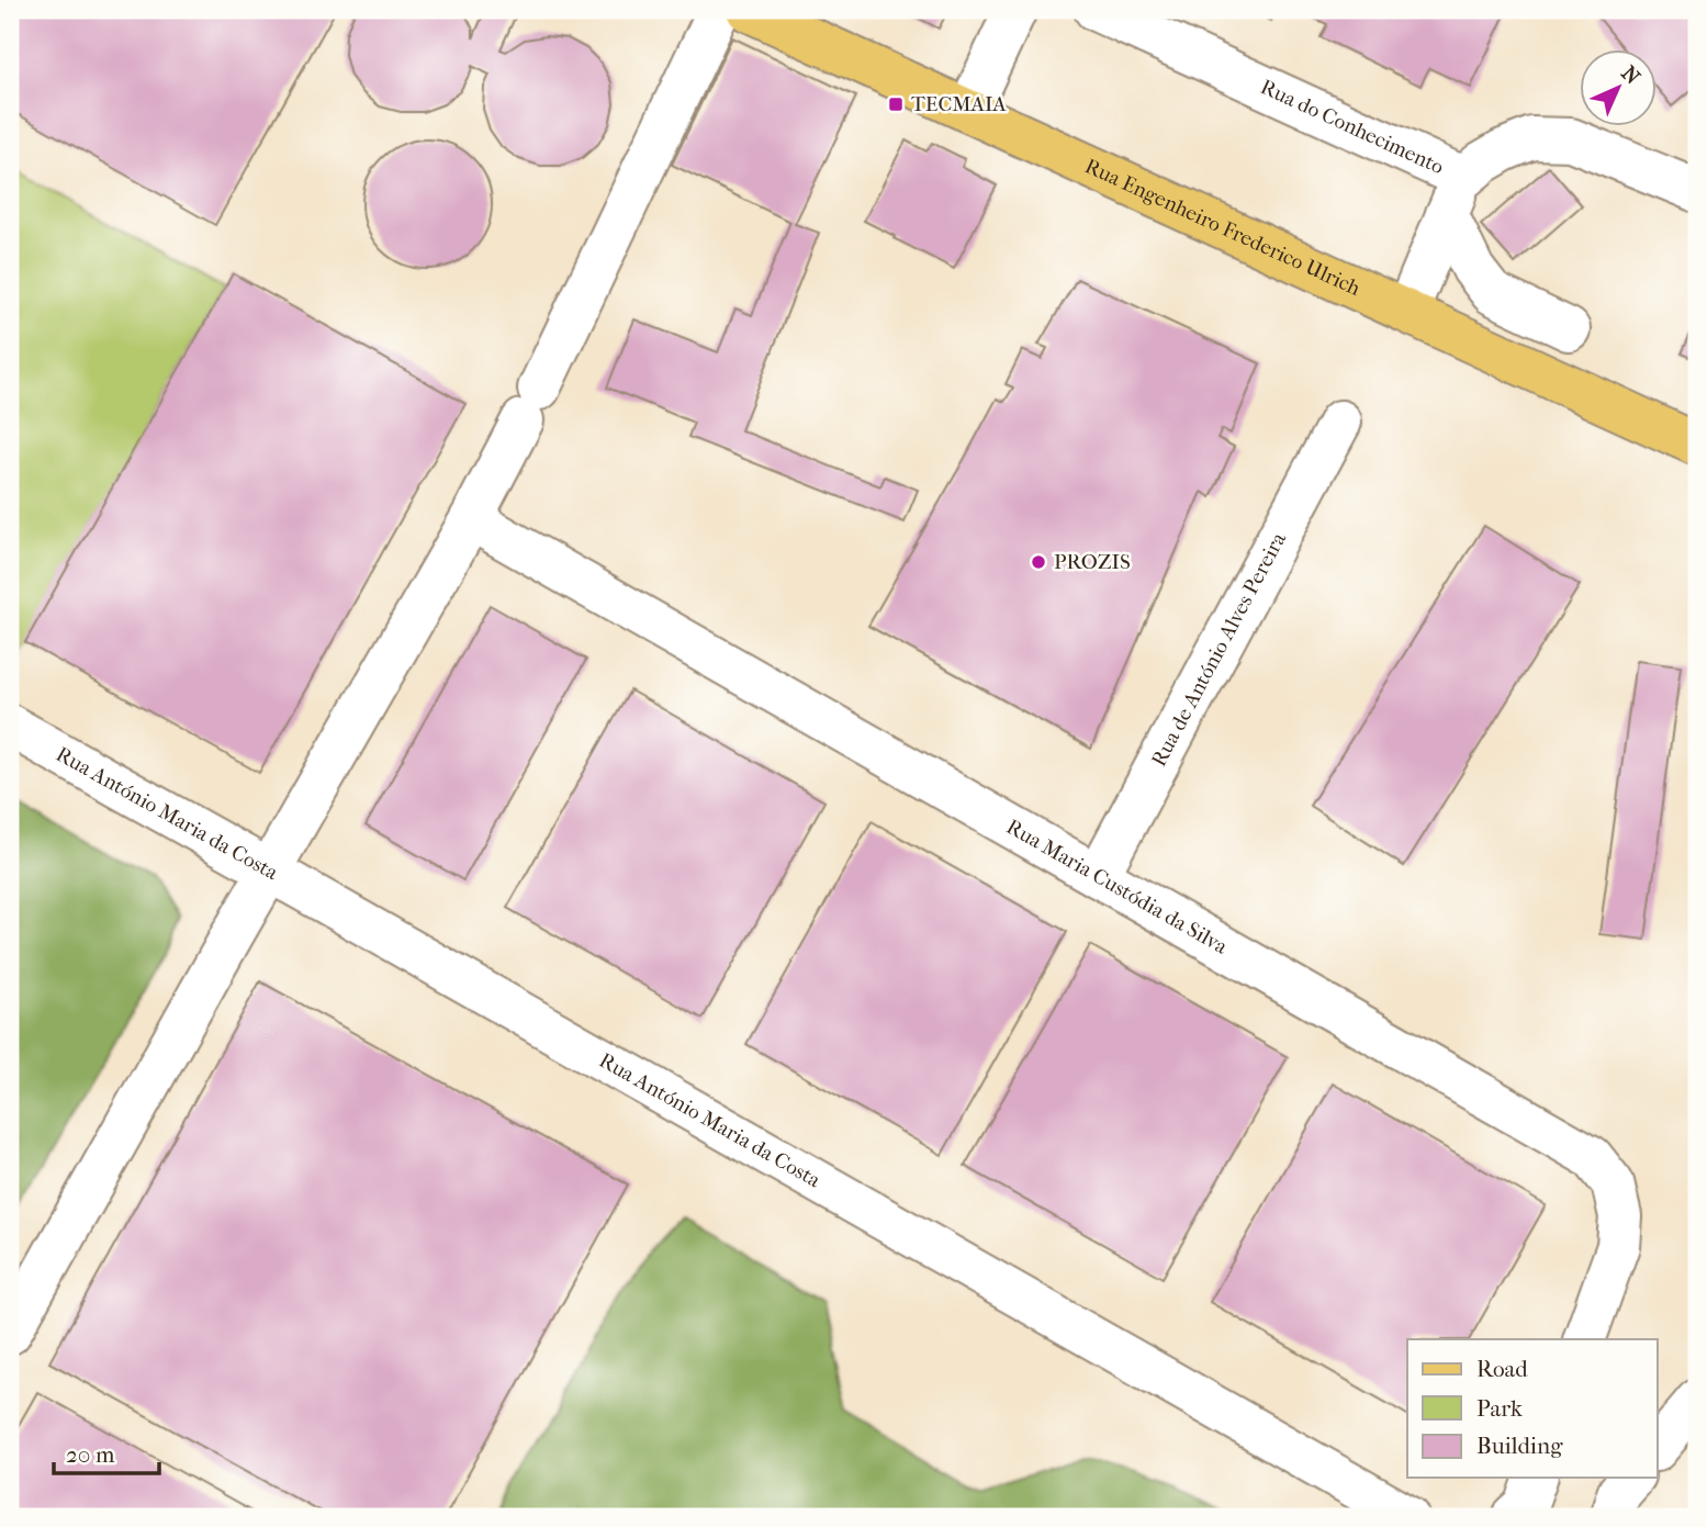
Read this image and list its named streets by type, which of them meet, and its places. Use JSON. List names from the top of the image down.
{
  "streets": {
    "main road": ["Rua Engenheiro Frederico Ulrich"],
    "street": [
      "Rua do Conhecimento",
      "Rua de António Alves Pereira",
      "Rua António Maria da Costa",
      "Rua Maria Custódia da Silva"
    ]
  },
  "crossings": [
    ["Rua de António Alves Pereira", "Rua Maria Custódia da Silva"]
  ],
  "places": {
    "transit": ["TECMAIA"],
    "other": ["PROZIS"]
  },
  "legend": ["Road", "Park", "Building"],
  "scale_bar": "20 m",
  "north": "top right"
}
